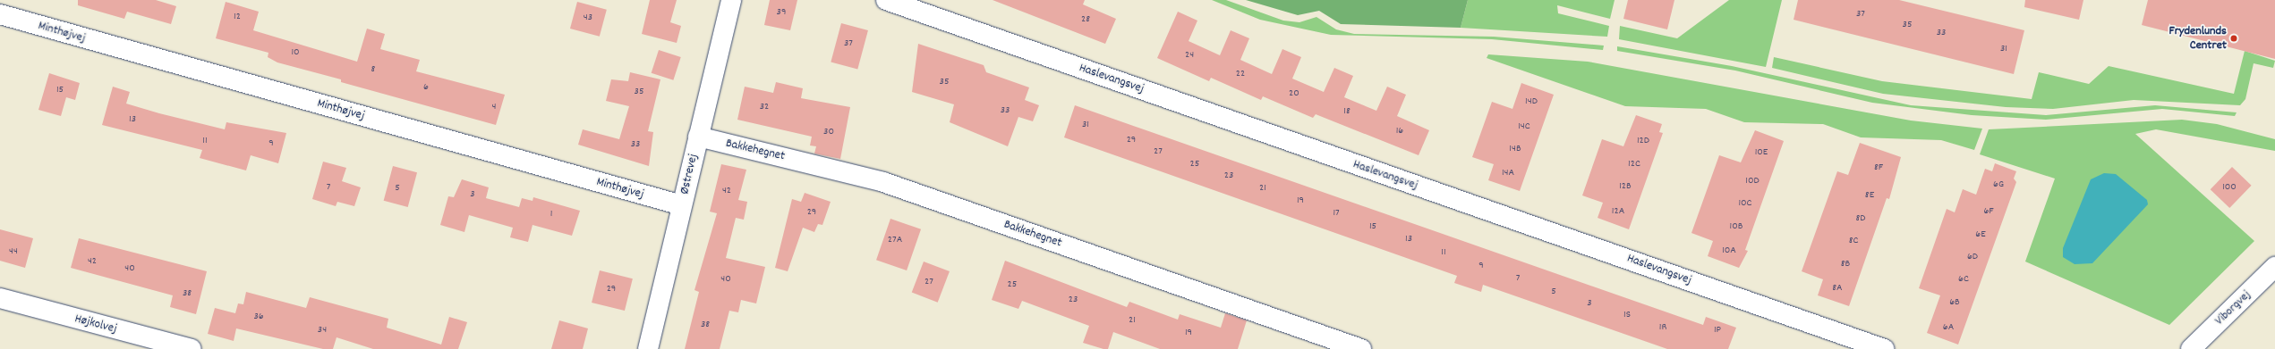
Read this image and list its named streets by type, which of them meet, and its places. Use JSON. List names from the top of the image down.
{
  "streets": {
    "street": [
      "Minthøjvej",
      "Haslevangsvej",
      "Bakkehegnet",
      "Østrevej",
      "Viborgvej",
      "Højkolvej"
    ]
  },
  "crossings": [
    ["Minthøjvej", "Østrevej"],
    ["Bakkehegnet", "Østrevej"]
  ],
  "places": ["Frydenlunds Centret"],
  "house_numbers": [
    "39",
    "37",
    "12",
    "43",
    "28",
    "35",
    "33",
    "37",
    "31",
    "10",
    "24",
    "8",
    "22",
    "35",
    "6",
    "15",
    "35",
    "20",
    "14D",
    "4",
    "32",
    "33",
    "18",
    "13",
    "31",
    "14C",
    "16",
    "30",
    "29",
    "11",
    "12D",
    "9",
    "33",
    "14B",
    "27",
    "10E",
    "25",
    "12C",
    "8F",
    "14A",
    "23",
    "10D",
    "6G",
    "12B",
    "7",
    "100",
    "5",
    "21",
    "42",
    "3",
    "8E",
    "19",
    "10C",
    "12A",
    "6F",
    "29",
    "17",
    "1",
    "8D",
    "15",
    "10B",
    "6E",
    "13",
    "27A",
    "8C",
    "10A",
    "44",
    "11",
    "6D",
    "42",
    "8B",
    "9",
    "40",
    "7",
    "40",
    "6C",
    "27",
    "25",
    "8A",
    "29",
    "5",
    "38",
    "23",
    "6B",
    "3",
    "1S",
    "36",
    "21",
    "38",
    "1R",
    "6A",
    "34",
    "1P",
    "19"
  ]
}
